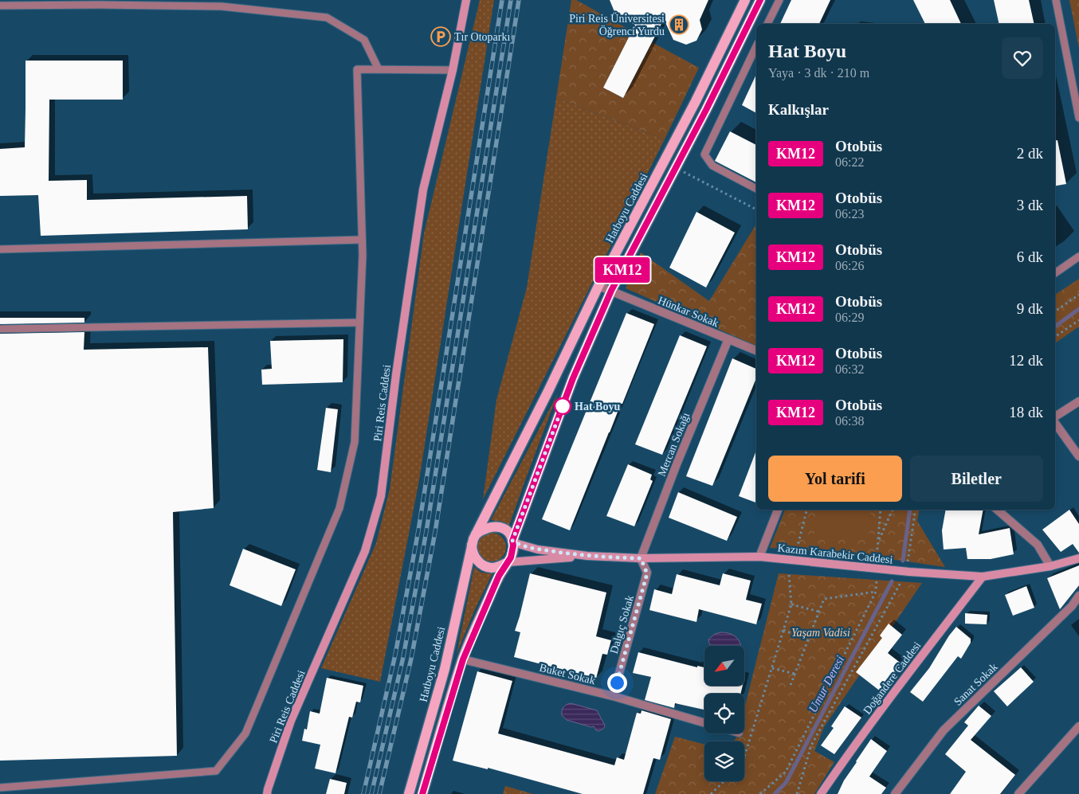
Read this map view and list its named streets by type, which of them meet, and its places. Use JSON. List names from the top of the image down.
{
  "streets": {
    "main road": ["Hatboyu Caddesi"],
    "street": [
      "Hünkar Sokak",
      "Piri Reis Caddesi",
      "Mercan Sokağı",
      "Kazım Karabekir Caddesi",
      "Dalgıç Sokak",
      "Buket Sokak",
      "Doğandere Caddesi",
      "Sanat Sokak"
    ]
  },
  "crossings": [
    ["Hatboyu Caddesi", "Hünkar Sokak"],
    ["Hünkar Sokak", "Mercan Sokağı"],
    ["Mercan Sokağı", "Kazım Karabekir Caddesi"],
    ["Mercan Sokağı", "Dalgıç Sokak"],
    ["Kazım Karabekir Caddesi", "Dalgıç Sokak"],
    ["Kazım Karabekir Caddesi", "Doğandere Caddesi"],
    ["Dalgıç Sokak", "Buket Sokak"]
  ],
  "water": ["Umur Deresi"],
  "parks": ["Yaşam Vadisi"],
  "places": {
    "building": ["Piri Reis Üniversitesi Öğrenci Yurdu"],
    "parking": ["Tır Otoparkı"],
    "other": ["Hat Boyu"]
  },
  "lines": ["bus line KM12"],
  "north": "bottom left",
  "page": {
    "on_map": "KM12",
    "heading": [
      ["Hat Boyu", "Yaya · 3 dk · 210 m"],
      "Kalkışlar"
    ],
    "list": [
      {
        "mark": "KM12",
        "name": "Otobüs",
        "note": "06:22",
        "value": "2 dk"
      },
      {
        "mark": "KM12",
        "name": "Otobüs",
        "note": "06:23",
        "value": "3 dk"
      },
      {
        "mark": "KM12",
        "name": "Otobüs",
        "note": "06:26",
        "value": "6 dk"
      },
      {
        "mark": "KM12",
        "name": "Otobüs",
        "note": "06:29",
        "value": "9 dk"
      },
      {
        "mark": "KM12",
        "name": "Otobüs",
        "note": "06:32",
        "value": "12 dk"
      },
      {
        "mark": "KM12",
        "name": "Otobüs",
        "note": "06:38",
        "value": "18 dk"
      }
    ],
    "buttons": ["Yol tarifi", "Biletler"]
  }
}
